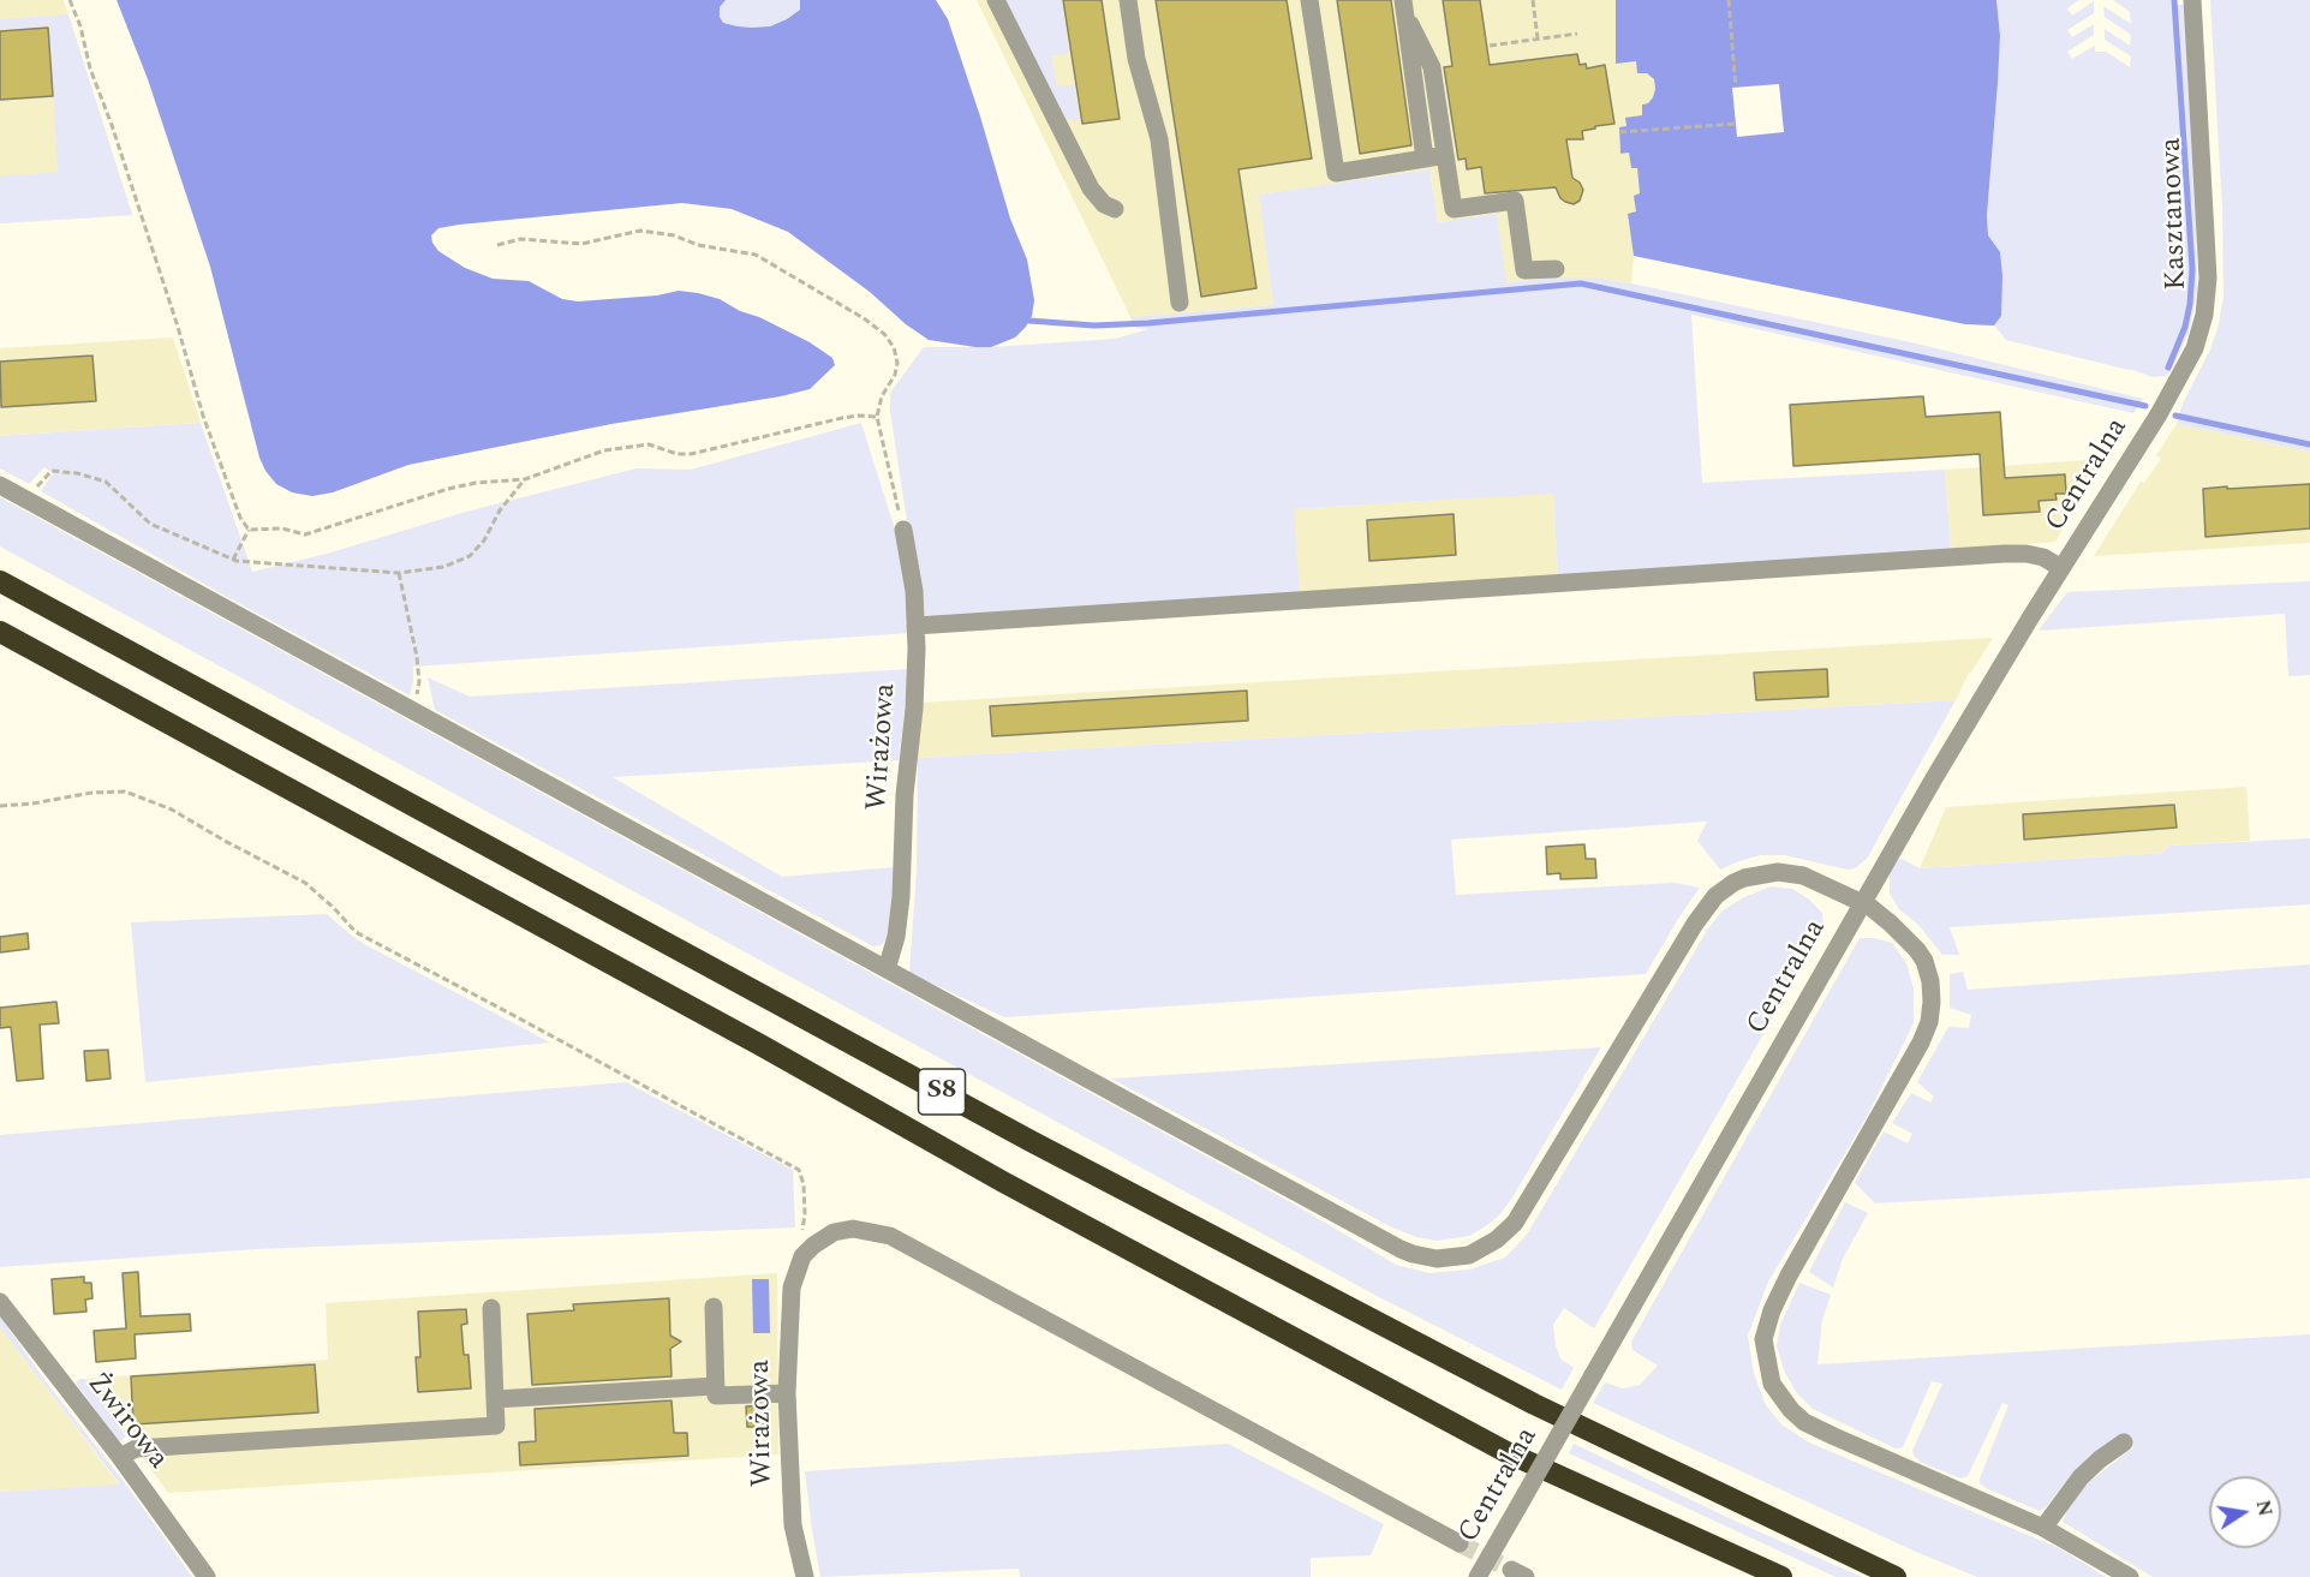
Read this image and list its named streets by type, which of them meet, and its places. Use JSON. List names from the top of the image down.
{
  "streets": {
    "highway": ["S8"],
    "street": [
      "Kasztanowa",
      "Centralna",
      "Wirażowa",
      "Żwirowa"
    ]
  },
  "crossings": [
    ["Kasztanowa", "Centralna"]
  ],
  "north": "right"
}
